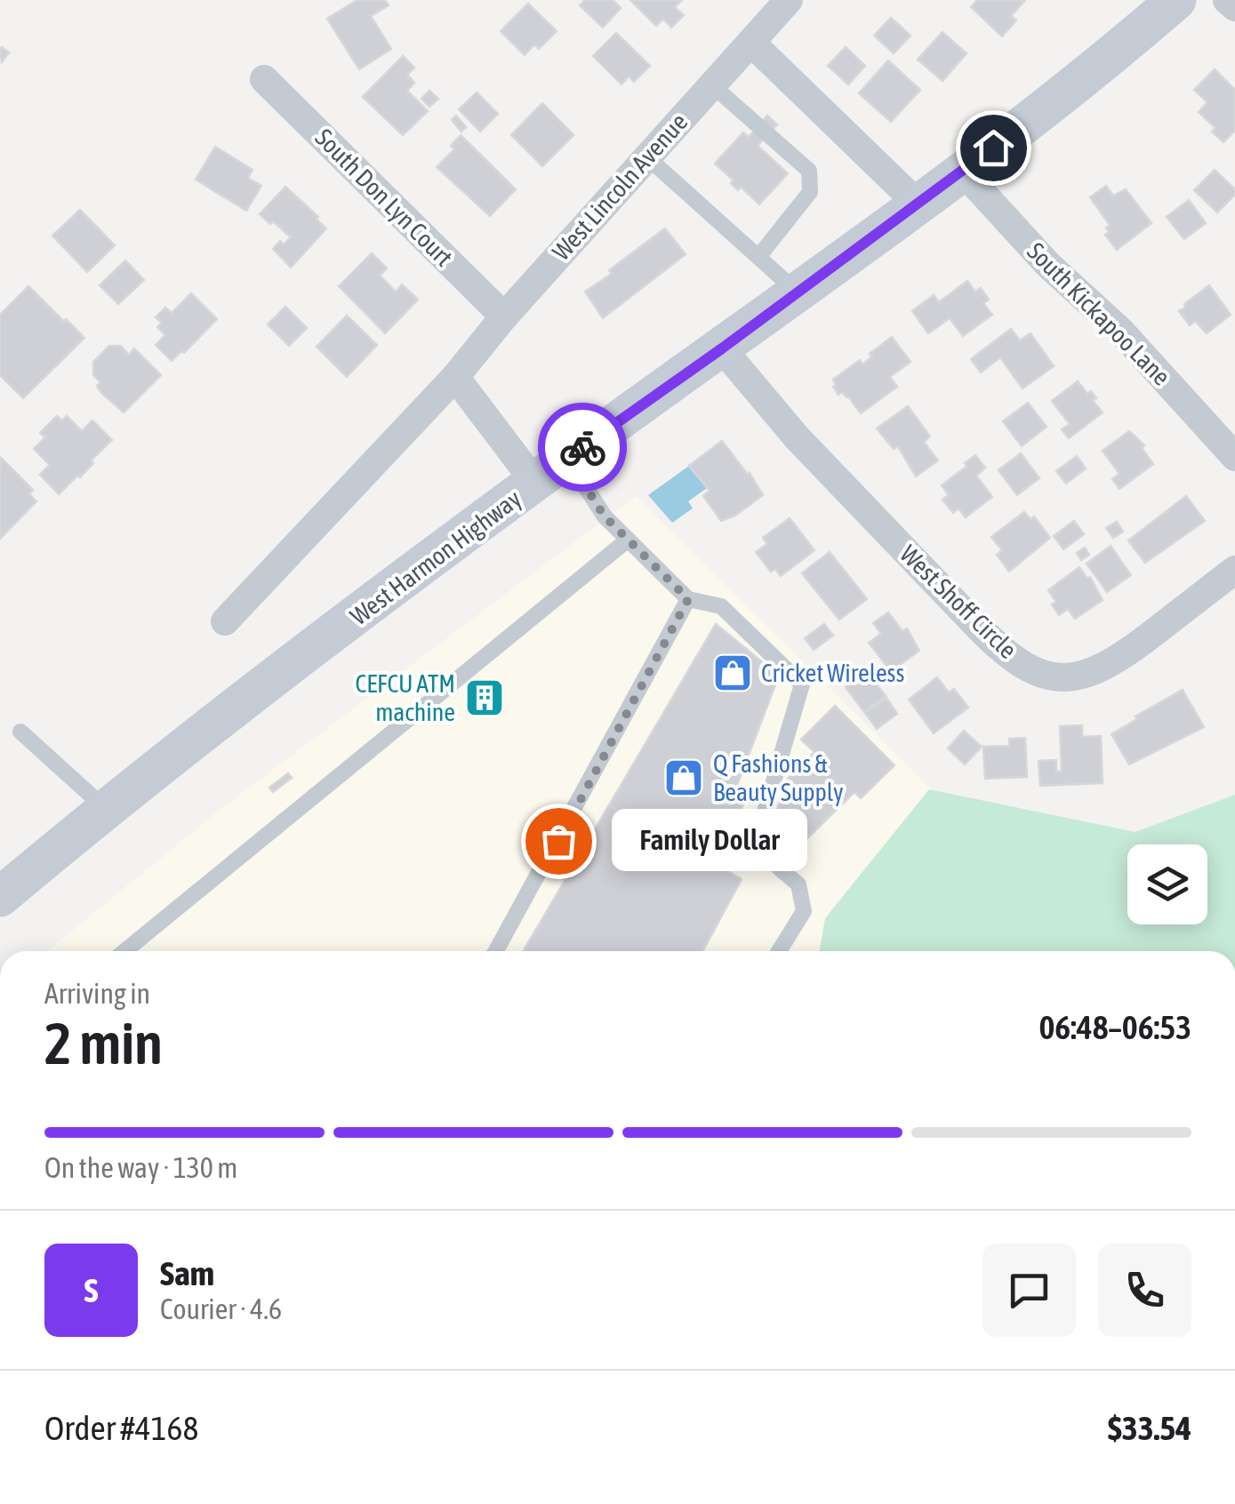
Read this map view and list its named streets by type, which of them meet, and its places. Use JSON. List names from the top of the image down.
{
  "streets": {
    "main road": ["West Harmon Highway"],
    "street": [
      "West Lincoln Avenue",
      "South Don Lyn Court",
      "South Kickapoo Lane",
      "West Shoff Circle"
    ]
  },
  "crossings": [
    ["West Lincoln Avenue", "South Don Lyn Court"],
    ["South Kickapoo Lane", "West Harmon Highway"],
    ["West Harmon Highway", "West Shoff Circle"]
  ],
  "places": {
    "shop": ["Cricket Wireless", "Q Fashions & Beauty Supply"],
    "building": ["CEFCU ATM machine"],
    "other": ["Family Dollar"]
  },
  "page": {
    "bubble": "Family Dollar",
    "heading": ["2 min", "Arriving in", "06:48–06:53"],
    "panel": [
      "Sam",
      "Courier · 4.6",
      "Order #4168",
      "$33.54"
    ],
    "bar": "On the way · 130 m",
    "round": "S"
  }
}
